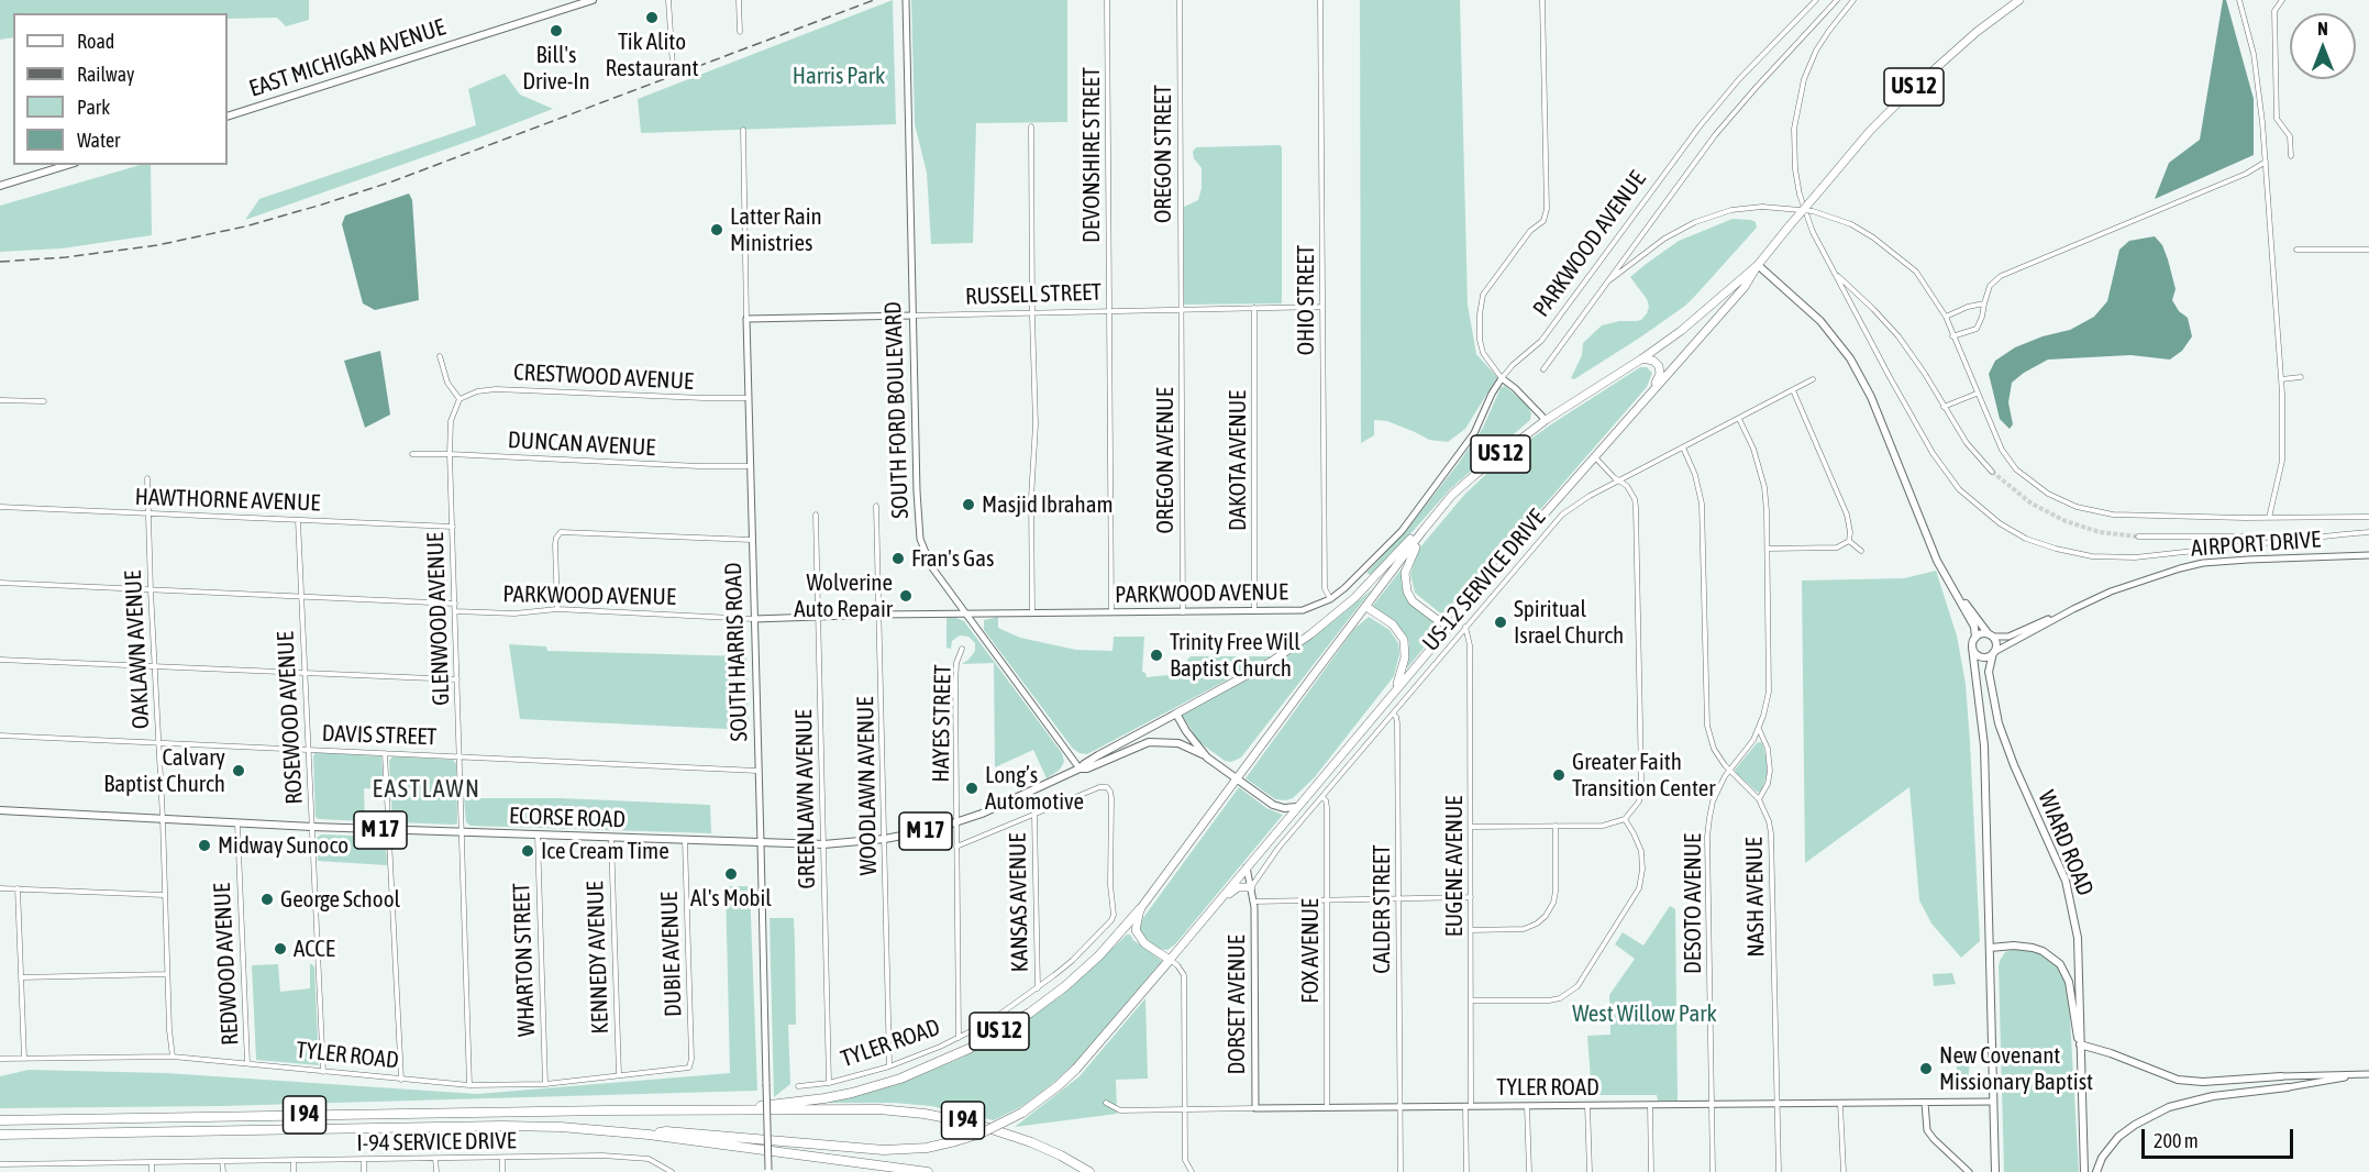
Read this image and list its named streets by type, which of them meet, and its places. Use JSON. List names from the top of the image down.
{
  "streets": {
    "highway": ["US 12", "I 94"],
    "main road": [
      "EAST MICHIGAN AVENUE",
      "ECORSE ROAD",
      "M 17",
      "WIARD ROAD"
    ],
    "street": [
      "OREGON STREET",
      "DEVONSHIRE STREET",
      "PARKWOOD AVENUE",
      "RUSSELL STREET",
      "OHIO STREET",
      "CRESTWOOD AVENUE",
      "SOUTH FORD BOULEVARD",
      "DUNCAN AVENUE",
      "OREGON AVENUE",
      "DAKOTA AVENUE",
      "HAWTHORNE AVENUE",
      "AIRPORT DRIVE",
      "US-12 SERVICE DRIVE",
      "GLENWOOD AVENUE",
      "OAKLAWN AVENUE",
      "SOUTH HARRIS ROAD",
      "ROSEWOOD AVENUE",
      "HAYES STREET",
      "DAVIS STREET",
      "WOODLAWN AVENUE",
      "GREENLAWN AVENUE",
      "EUGENE AVENUE",
      "NASH AVENUE",
      "KANSAS AVENUE",
      "DESOTO AVENUE",
      "CALDER STREET",
      "FOX AVENUE",
      "DUBIE AVENUE",
      "KENNEDY AVENUE",
      "WHARTON STREET",
      "REDWOOD AVENUE",
      "DORSET AVENUE",
      "TYLER ROAD",
      "I-94 SERVICE DRIVE"
    ]
  },
  "crossings": [
    ["US 12", "ECORSE ROAD"],
    ["US 12", "I 94"],
    ["OREGON STREET", "RUSSELL STREET"],
    ["OREGON STREET", "OREGON AVENUE"],
    ["DEVONSHIRE STREET", "PARKWOOD AVENUE"],
    ["DEVONSHIRE STREET", "RUSSELL STREET"],
    ["PARKWOOD AVENUE", "OHIO STREET"],
    ["PARKWOOD AVENUE", "SOUTH FORD BOULEVARD"],
    ["PARKWOOD AVENUE", "OREGON AVENUE"],
    ["PARKWOOD AVENUE", "DAKOTA AVENUE"],
    ["PARKWOOD AVENUE", "GLENWOOD AVENUE"],
    ["PARKWOOD AVENUE", "SOUTH HARRIS ROAD"],
    ["PARKWOOD AVENUE", "WOODLAWN AVENUE"],
    ["PARKWOOD AVENUE", "GREENLAWN AVENUE"],
    ["RUSSELL STREET", "OHIO STREET"],
    ["RUSSELL STREET", "SOUTH FORD BOULEVARD"],
    ["RUSSELL STREET", "OREGON AVENUE"],
    ["RUSSELL STREET", "DAKOTA AVENUE"],
    ["RUSSELL STREET", "SOUTH HARRIS ROAD"],
    ["CRESTWOOD AVENUE", "GLENWOOD AVENUE"],
    ["CRESTWOOD AVENUE", "SOUTH HARRIS ROAD"],
    ["SOUTH FORD BOULEVARD", "ECORSE ROAD"],
    ["DUNCAN AVENUE", "GLENWOOD AVENUE"],
    ["DUNCAN AVENUE", "SOUTH HARRIS ROAD"],
    ["HAWTHORNE AVENUE", "GLENWOOD AVENUE"],
    ["HAWTHORNE AVENUE", "OAKLAWN AVENUE"],
    ["HAWTHORNE AVENUE", "ROSEWOOD AVENUE"],
    ["AIRPORT DRIVE", "WIARD ROAD"],
    ["US-12 SERVICE DRIVE", "EUGENE AVENUE"],
    ["US-12 SERVICE DRIVE", "NASH AVENUE"],
    ["US-12 SERVICE DRIVE", "DESOTO AVENUE"],
    ["US-12 SERVICE DRIVE", "CALDER STREET"],
    ["US-12 SERVICE DRIVE", "FOX AVENUE"],
    ["US-12 SERVICE DRIVE", "DORSET AVENUE"],
    ["GLENWOOD AVENUE", "DAVIS STREET"],
    ["GLENWOOD AVENUE", "ECORSE ROAD"],
    ["GLENWOOD AVENUE", "TYLER ROAD"],
    ["OAKLAWN AVENUE", "DAVIS STREET"],
    ["OAKLAWN AVENUE", "ECORSE ROAD"],
    ["OAKLAWN AVENUE", "TYLER ROAD"],
    ["SOUTH HARRIS ROAD", "DAVIS STREET"],
    ["SOUTH HARRIS ROAD", "ECORSE ROAD"],
    ["ROSEWOOD AVENUE", "DAVIS STREET"],
    ["ROSEWOOD AVENUE", "ECORSE ROAD"],
    ["ROSEWOOD AVENUE", "TYLER ROAD"],
    ["HAYES STREET", "ECORSE ROAD"],
    ["HAYES STREET", "TYLER ROAD"],
    ["WOODLAWN AVENUE", "ECORSE ROAD"],
    ["WOODLAWN AVENUE", "TYLER ROAD"],
    ["GREENLAWN AVENUE", "ECORSE ROAD"],
    ["GREENLAWN AVENUE", "TYLER ROAD"],
    ["ECORSE ROAD", "DUBIE AVENUE"],
    ["ECORSE ROAD", "KENNEDY AVENUE"],
    ["ECORSE ROAD", "WHARTON STREET"],
    ["ECORSE ROAD", "REDWOOD AVENUE"],
    ["EUGENE AVENUE", "TYLER ROAD"],
    ["NASH AVENUE", "DESOTO AVENUE"],
    ["NASH AVENUE", "TYLER ROAD"],
    ["KANSAS AVENUE", "TYLER ROAD"],
    ["DESOTO AVENUE", "TYLER ROAD"],
    ["CALDER STREET", "TYLER ROAD"],
    ["FOX AVENUE", "TYLER ROAD"],
    ["DUBIE AVENUE", "TYLER ROAD"],
    ["KENNEDY AVENUE", "TYLER ROAD"],
    ["WHARTON STREET", "TYLER ROAD"],
    ["REDWOOD AVENUE", "TYLER ROAD"],
    ["DORSET AVENUE", "TYLER ROAD"]
  ],
  "districts": ["EASTLAWN"],
  "parks": ["Harris Park", "West Willow Park"],
  "places": [
    "Tik Alito Restaurant",
    "Bill's Drive-In",
    "Latter Rain Ministries",
    "Masjid Ibraham",
    "Fran's Gas",
    "Wolverine Auto Repair",
    "Spiritual Israel Church",
    "Trinity Free Will Baptist Church",
    "Calvary Baptist Church",
    "Greater Faith Transition Center",
    "Long’s Automotive",
    "Midway Sunoco",
    "Ice Cream Time",
    "Al's Mobil",
    "George School",
    "ACCE",
    "New Covenant Missionary Baptist"
  ],
  "legend": [
    "Road",
    "Railway",
    "Park",
    "Water"
  ],
  "scale_bar": "200 m",
  "north": "top"
}
